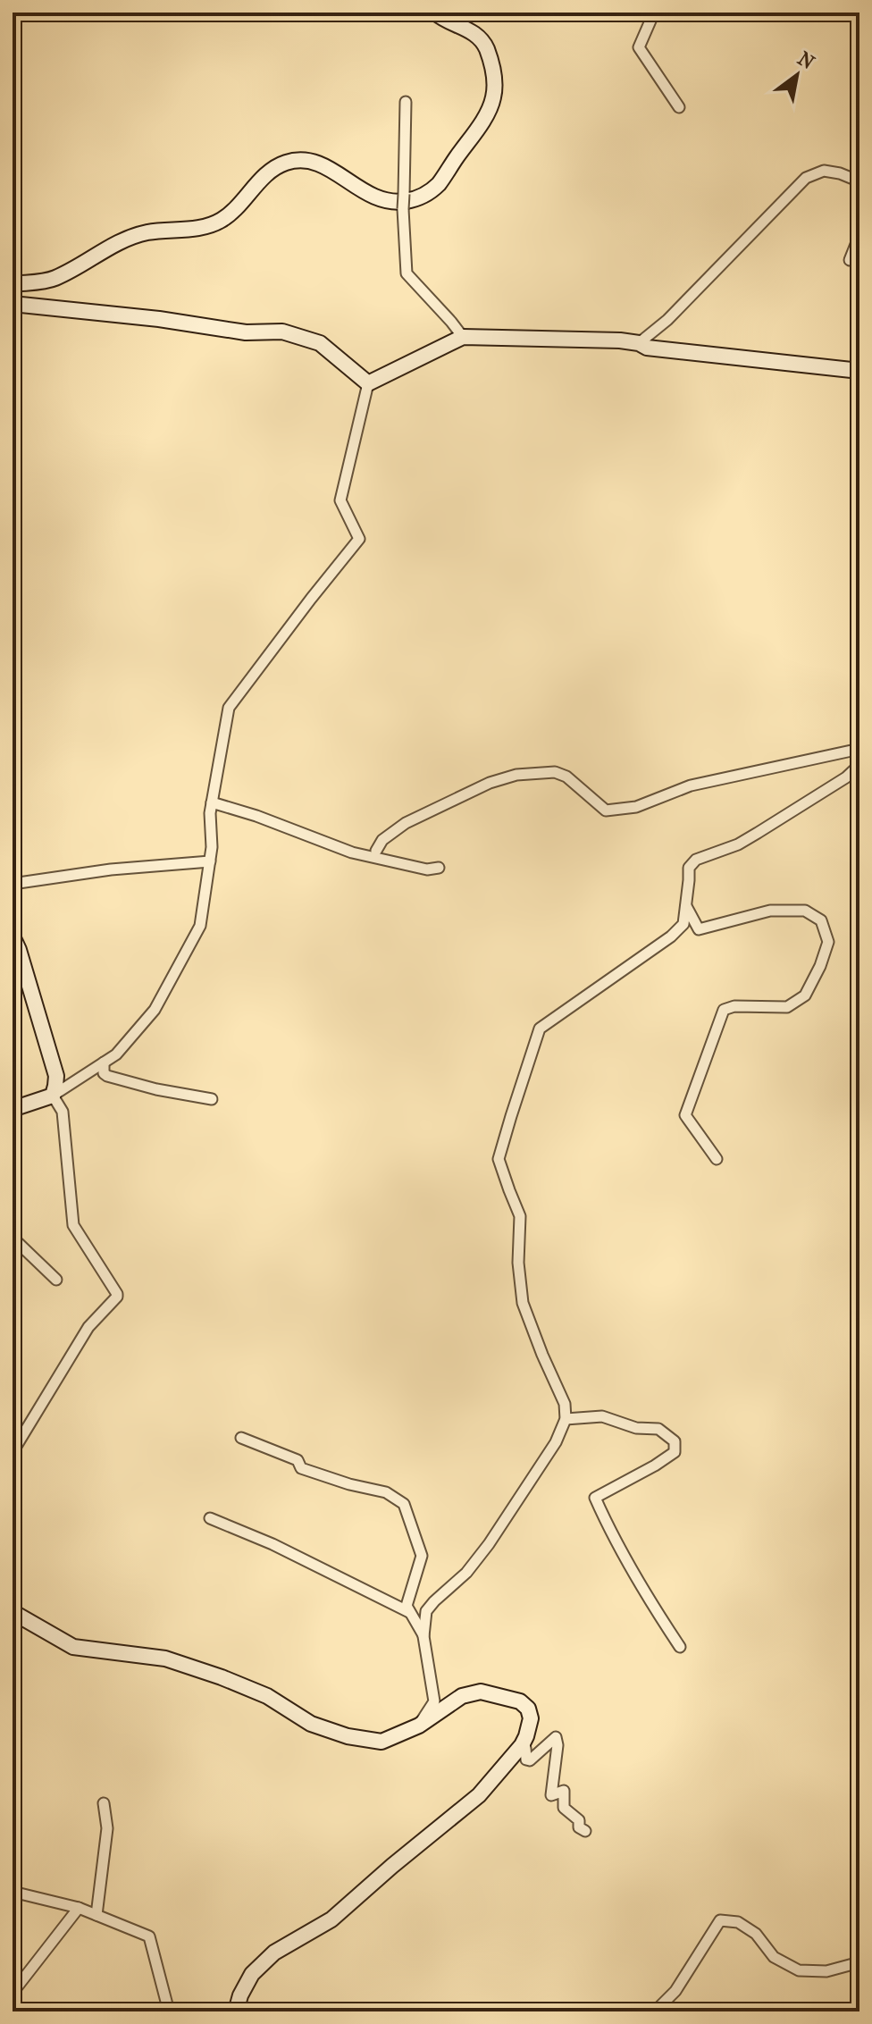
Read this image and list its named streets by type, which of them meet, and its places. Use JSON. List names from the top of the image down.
{
  "north": "top right"
}
